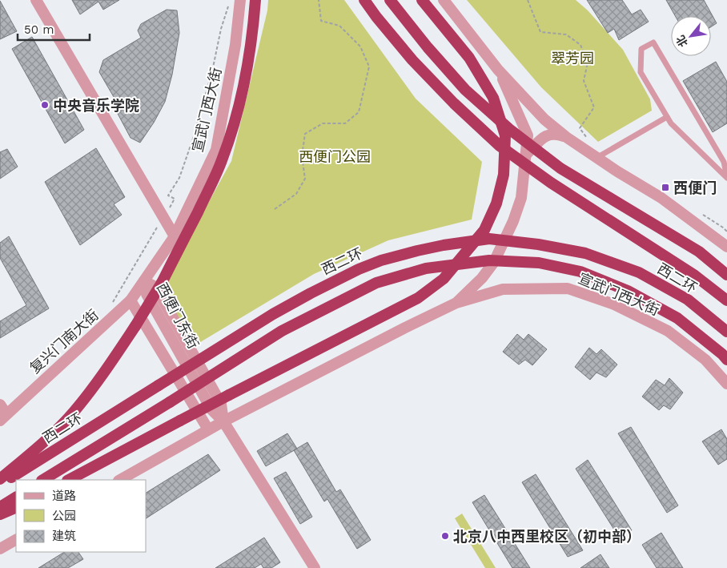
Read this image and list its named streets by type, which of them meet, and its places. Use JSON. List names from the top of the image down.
{
  "streets": {
    "highway": ["西二环"],
    "street": ["宣武门西大街", "西便门东街", "复兴门南大街"]
  },
  "crossings": [
    ["宣武门西大街", "西便门东街"],
    ["宣武门西大街", "复兴门南大街"],
    ["西便门东街", "复兴门南大街"]
  ],
  "parks": ["翠芳园", "西便门公园"],
  "places": {
    "other": ["中央音乐学院", "北京八中西里校区（初中部）"],
    "transit": ["西便门"]
  },
  "legend": ["道路", "公园", "建筑"],
  "scale_bar": "50 m",
  "north": "bottom left"
}
